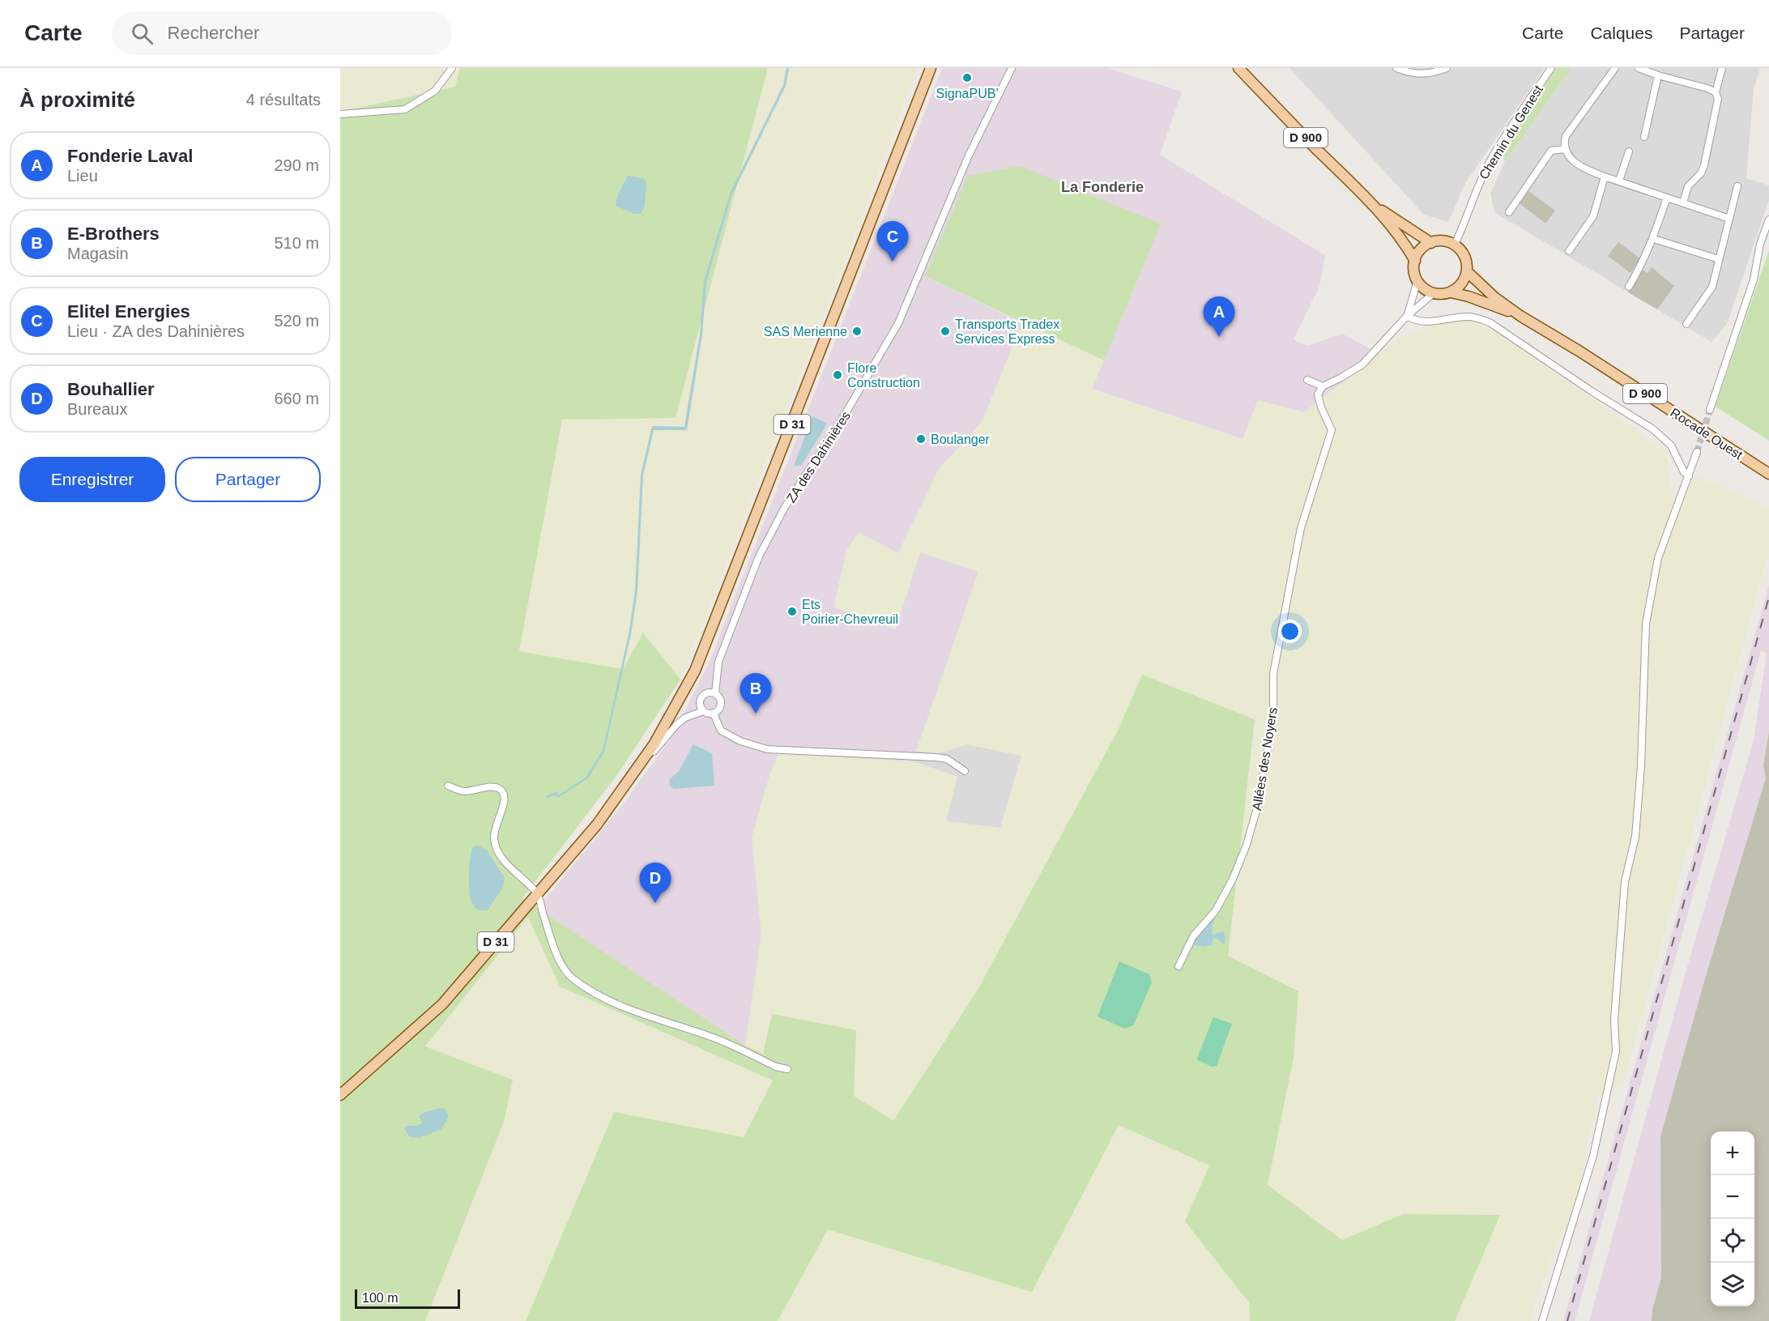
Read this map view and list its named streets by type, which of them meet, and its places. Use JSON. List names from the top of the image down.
{
  "streets": {
    "main road": ["D 900", "D 31", "Rocade Ouest"],
    "street": ["Chemin du Genest", "ZA des Dahinières", "Allées des Noyers"]
  },
  "crossings": [
    ["Chemin du Genest", "D 900"],
    ["Chemin du Genest", "Rocade Ouest"],
    ["D 900", "Rocade Ouest"]
  ],
  "districts": ["La Fonderie"],
  "places": [
    "SignaPUB'",
    "SAS Merienne",
    "Transports Tradex Services Express",
    "Flore Construction",
    "Boulanger",
    "Ets Poirier-Chevreuil"
  ],
  "scale_bar": "100 m",
  "page": {
    "header": "Carte",
    "search": "Rechercher",
    "nav": ["Carte", "Calques", "Partager"],
    "heading": ["À proximité", "4 résultats"],
    "list": [
      {
        "mark": "A",
        "name": "Fonderie Laval",
        "note": "Lieu",
        "value": "290 m"
      },
      {
        "mark": "B",
        "name": "E-Brothers",
        "note": "Magasin",
        "value": "510 m"
      },
      {
        "mark": "C",
        "name": "Elitel Energies",
        "note": "Lieu · ZA des Dahinières",
        "value": "520 m"
      },
      {
        "mark": "D",
        "name": "Bouhallier",
        "note": "Bureaux",
        "value": "660 m"
      }
    ],
    "pins": [
      "C",
      "A",
      "B",
      "D"
    ],
    "buttons": ["Enregistrer", "Partager"],
    "map_buttons": ["+", "−"],
    "scale": "100 m"
  }
}
